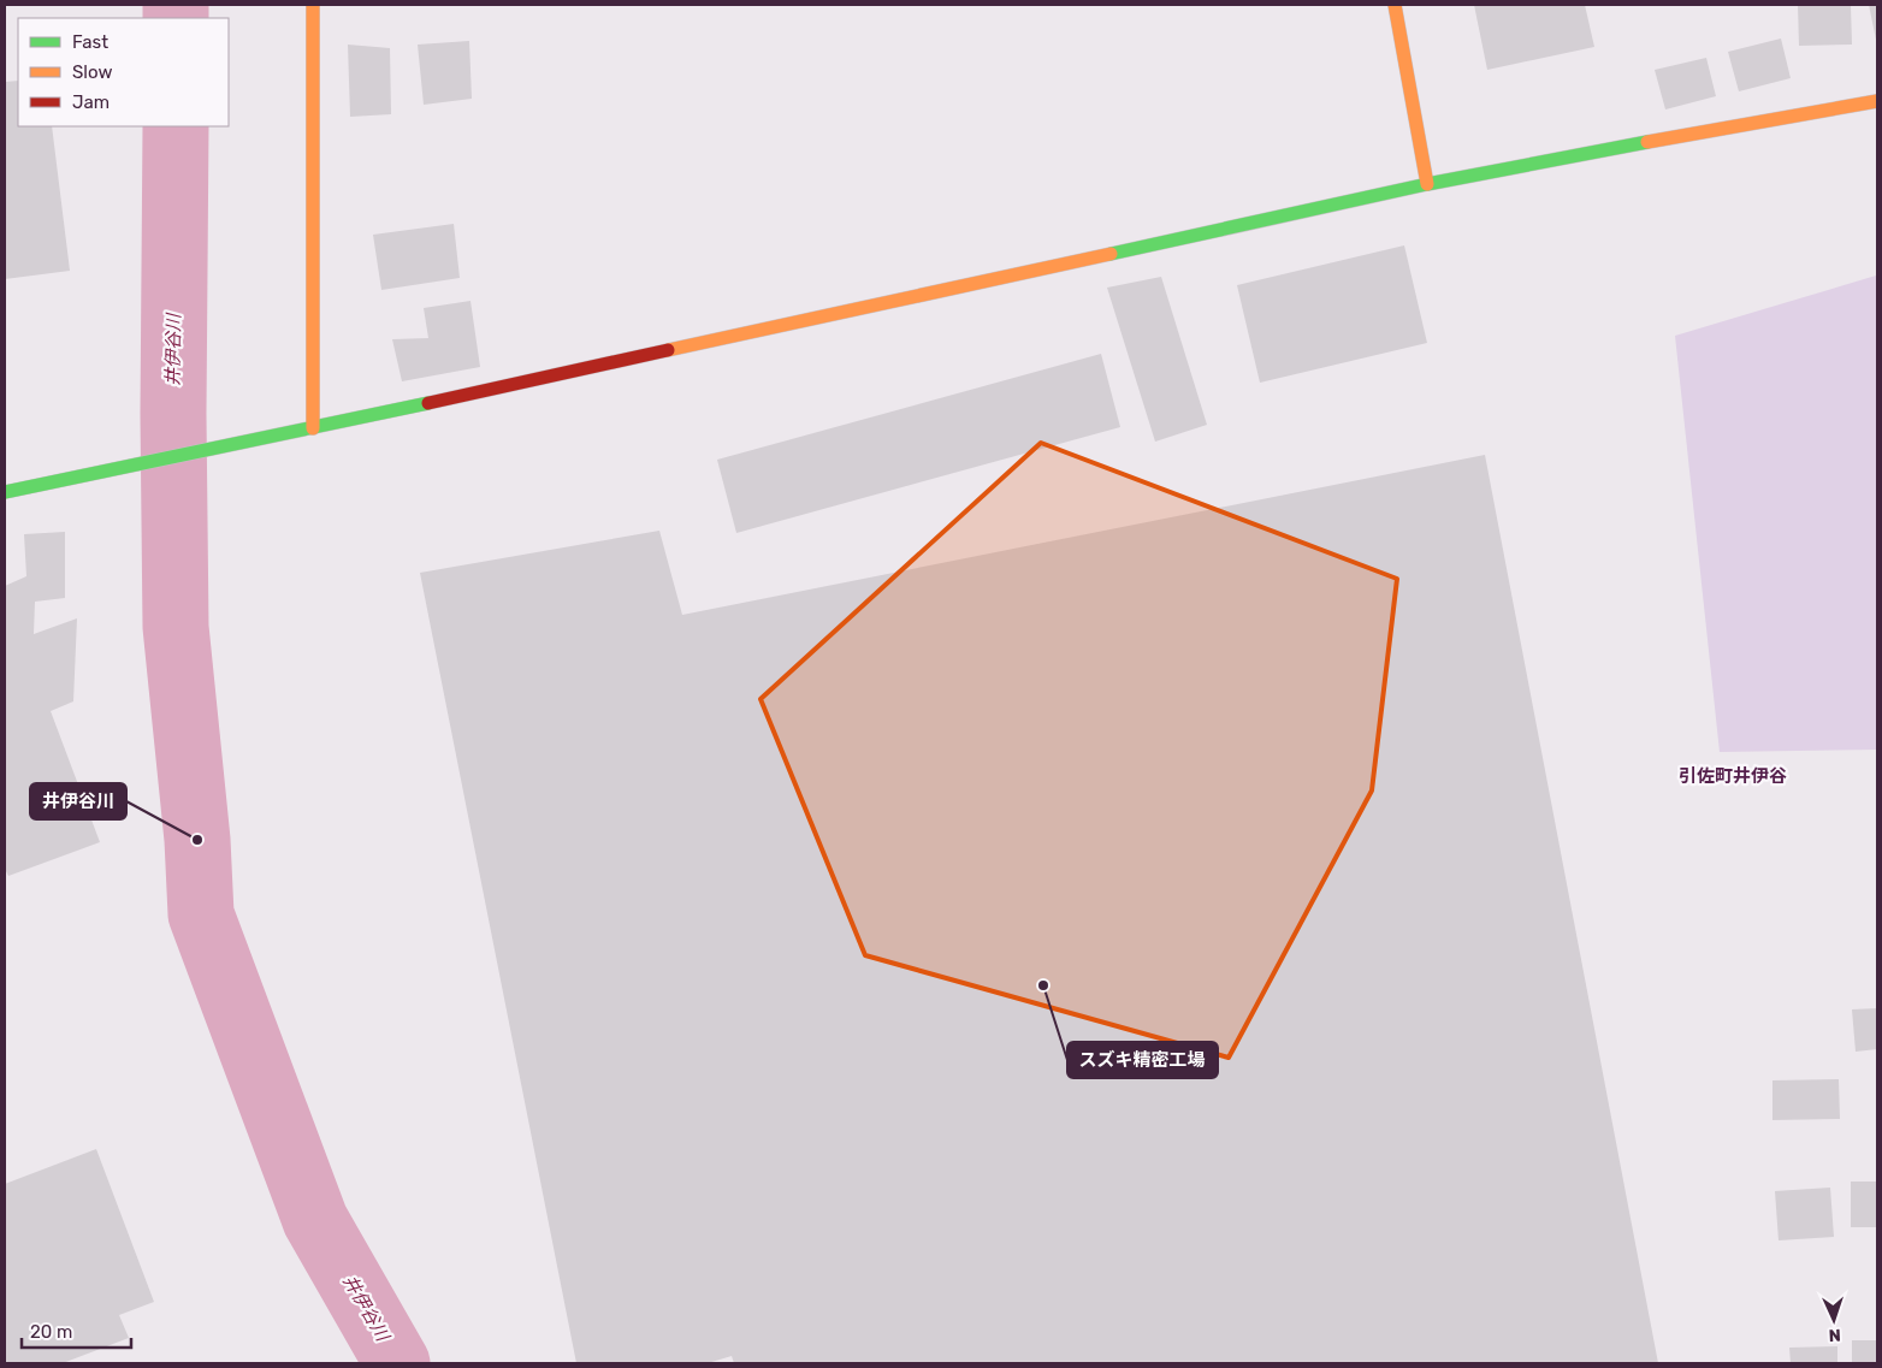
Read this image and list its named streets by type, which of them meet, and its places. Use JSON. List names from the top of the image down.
{
  "districts": ["引佐町井伊谷"],
  "water": ["井伊谷川"],
  "places": ["井伊谷川", "スズキ精密工場"],
  "legend": ["Fast", "Slow", "Jam"],
  "scale_bar": "20 m",
  "north": "bottom"
}
